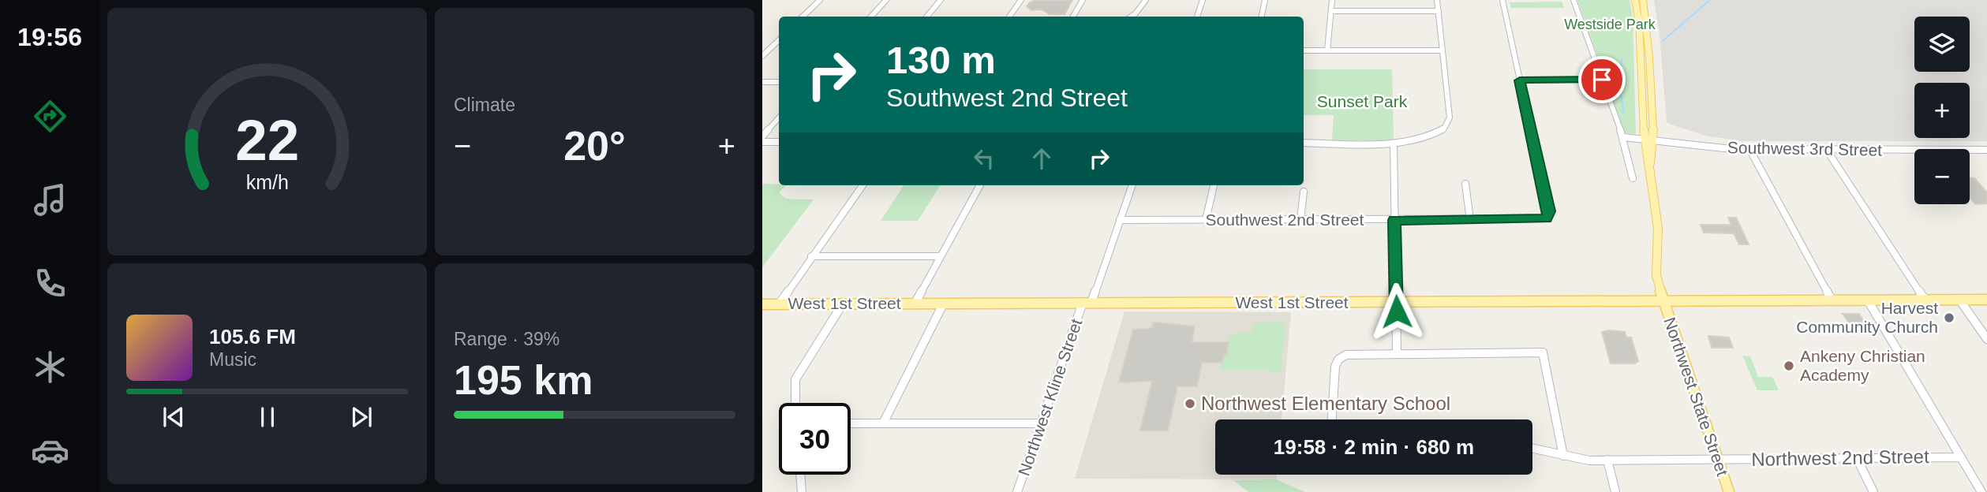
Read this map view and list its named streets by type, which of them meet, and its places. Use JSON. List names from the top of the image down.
{
  "streets": {
    "main road": ["West 1st Street", "Northwest State Street"],
    "street": [
      "Southwest 3rd Street",
      "Southwest 2nd Street",
      "Northwest Kline Street",
      "Northwest 2nd Street"
    ]
  },
  "crossings": [
    ["Southwest 2nd Street", "Northwest Kline Street"],
    ["West 1st Street", "Northwest State Street"],
    ["West 1st Street", "Northwest Kline Street"],
    ["Northwest State Street", "Northwest 2nd Street"]
  ],
  "parks": ["Westside Park", "Sunset Park"],
  "places": ["Harvest Community Church", "Ankeny Christian Academy", "Northwest Elementary School"],
  "page": {
    "tabs": "19:56",
    "tile": [
      "Climate",
      ["Range · 39%", "195 km"]
    ],
    "map_buttons": ["+", "−"],
    "turn": ["130 m", "Southwest 2nd Street"],
    "heat": ["−", "20°", "+"],
    "song": ["105.6 FM", "Music"],
    "limit": "30",
    "trip": "19:58 · 2 min · 680 m",
    "gauge": ["22", "km/h"]
  }
}
